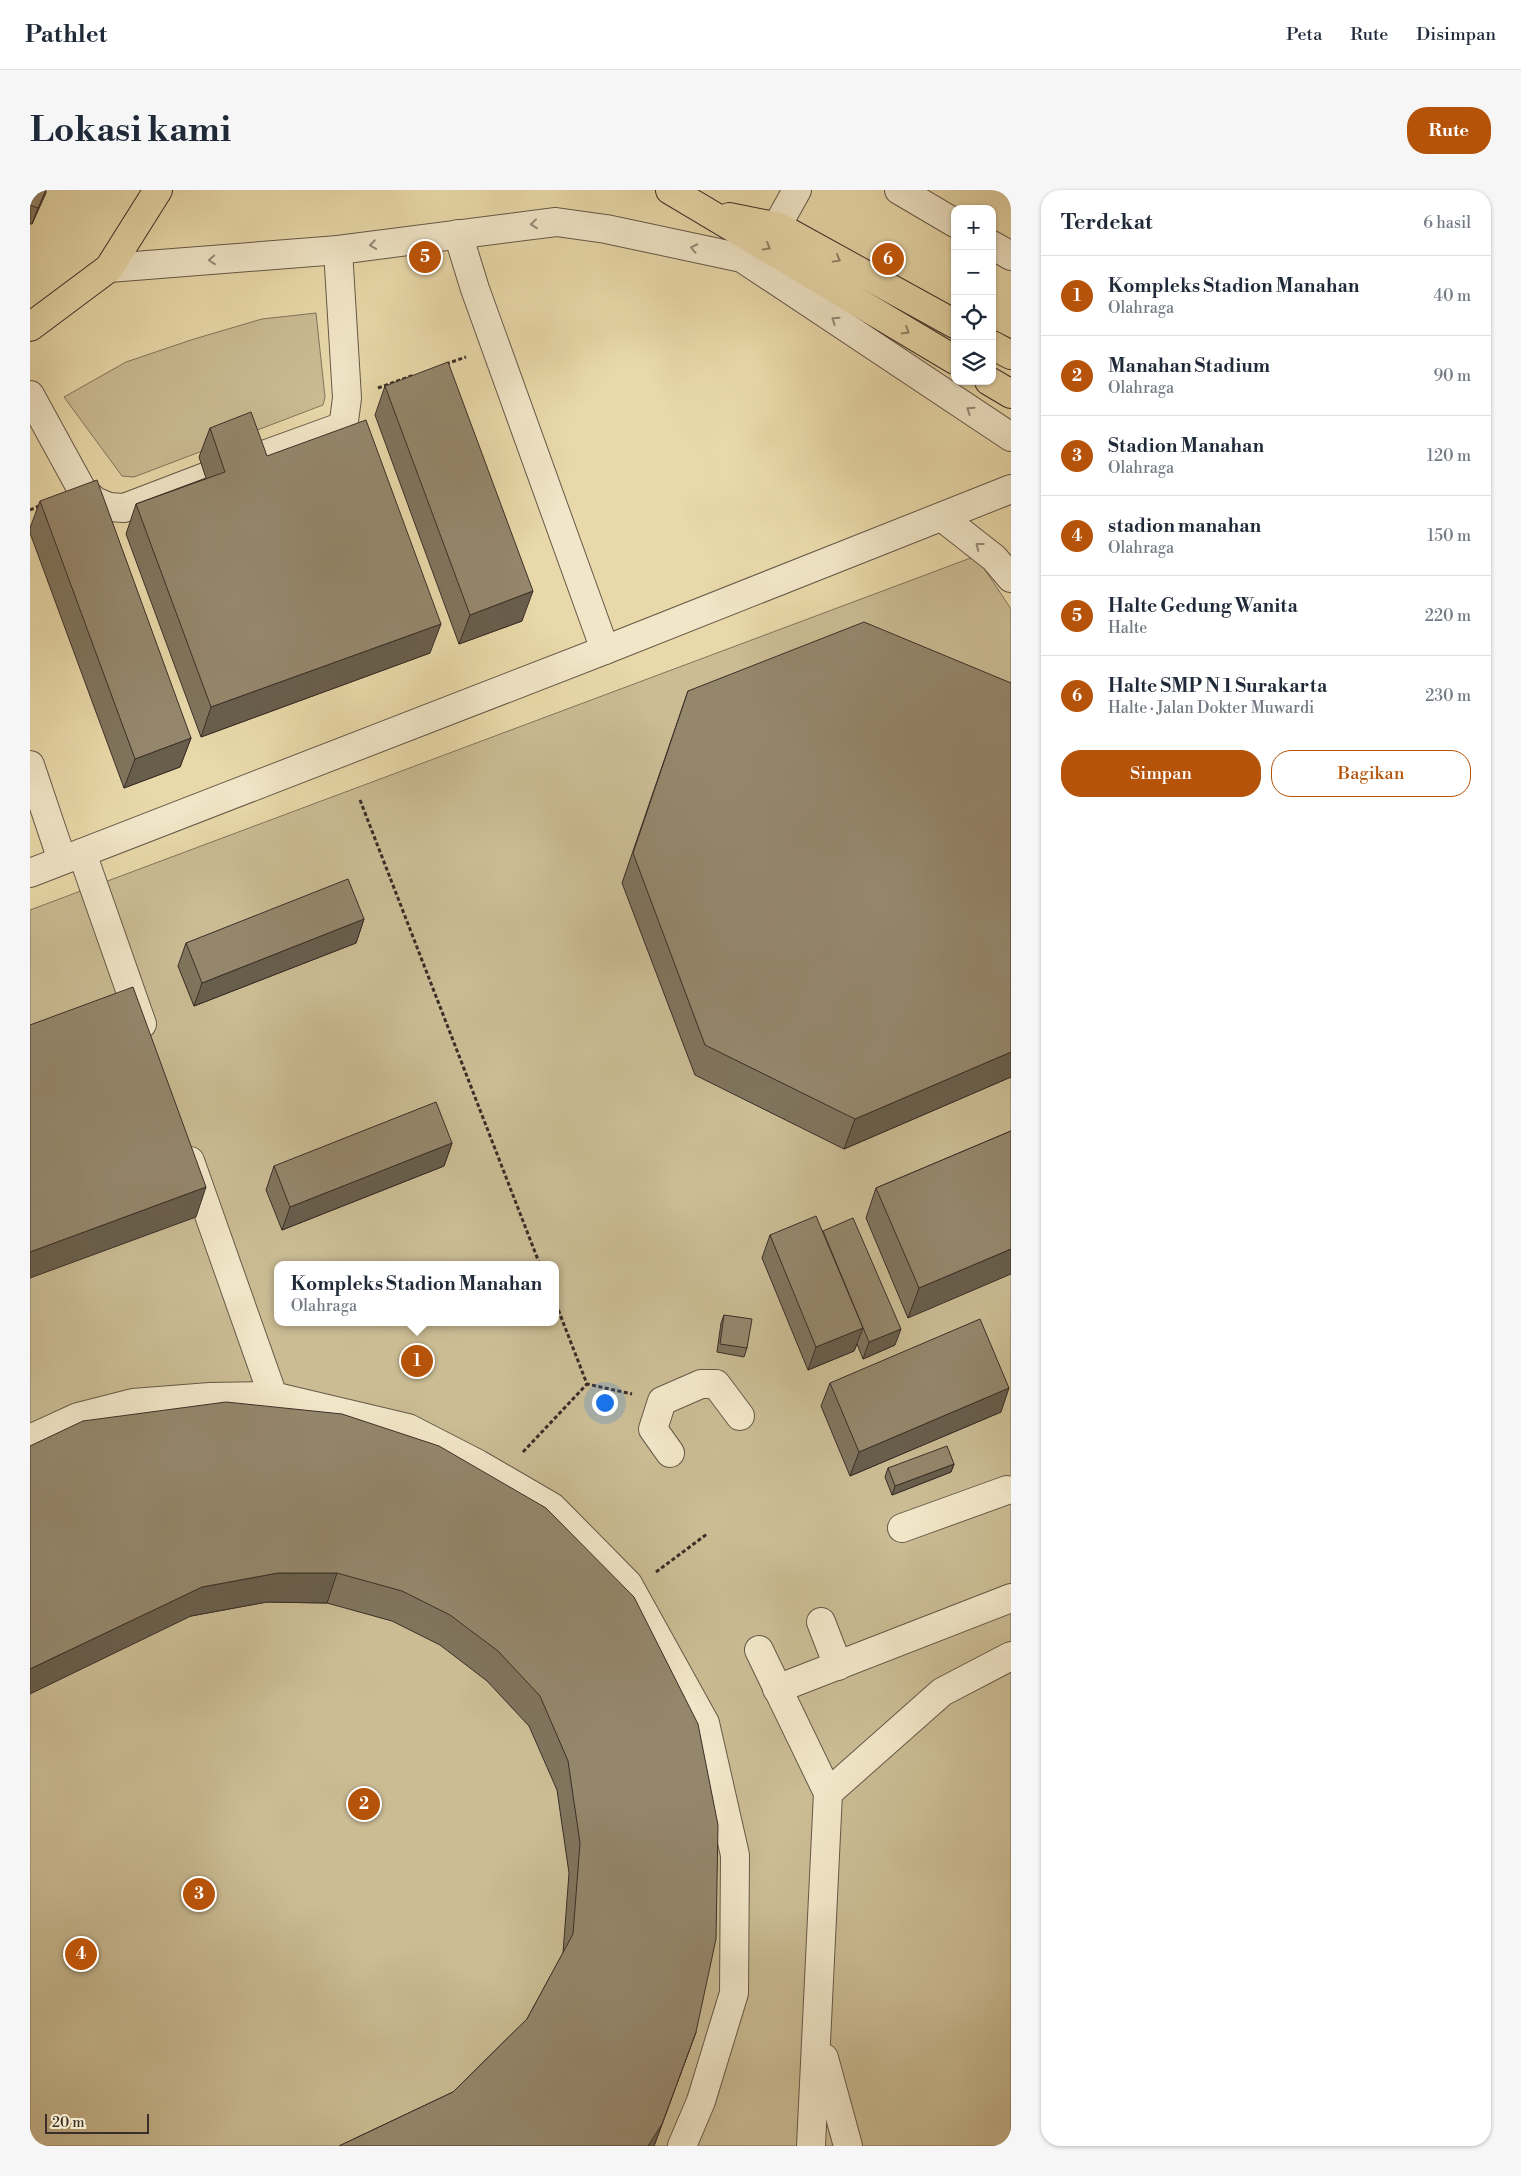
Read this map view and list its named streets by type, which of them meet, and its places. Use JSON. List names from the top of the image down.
{
  "scale_bar": "20 m",
  "page": {
    "header": "Pathlet",
    "nav": ["Peta", "Rute", "Disimpan"],
    "buttons": [
      "Rute",
      ["Simpan", "Bagikan"]
    ],
    "title": "Lokasi kami",
    "heading": ["Terdekat", "6 hasil"],
    "map_buttons": ["+", "−"],
    "pins": [
      "5",
      "6",
      "1",
      "2",
      "3",
      "4"
    ],
    "list": [
      {
        "mark": "1",
        "name": "Kompleks Stadion Manahan",
        "note": "Olahraga",
        "value": "40 m"
      },
      {
        "mark": "2",
        "name": "Manahan Stadium",
        "note": "Olahraga",
        "value": "90 m"
      },
      {
        "mark": "3",
        "name": "Stadion Manahan",
        "note": "Olahraga",
        "value": "120 m"
      },
      {
        "mark": "4",
        "name": "stadion manahan",
        "note": "Olahraga",
        "value": "150 m"
      },
      {
        "mark": "5",
        "name": "Halte Gedung Wanita",
        "note": "Halte",
        "value": "220 m"
      },
      {
        "mark": "6",
        "name": "Halte SMP N 1 Surakarta",
        "note": "Halte · Jalan Dokter Muwardi",
        "value": "230 m"
      }
    ],
    "popup": ["Kompleks Stadion Manahan", "Olahraga"],
    "scale": "20 m"
  }
}
